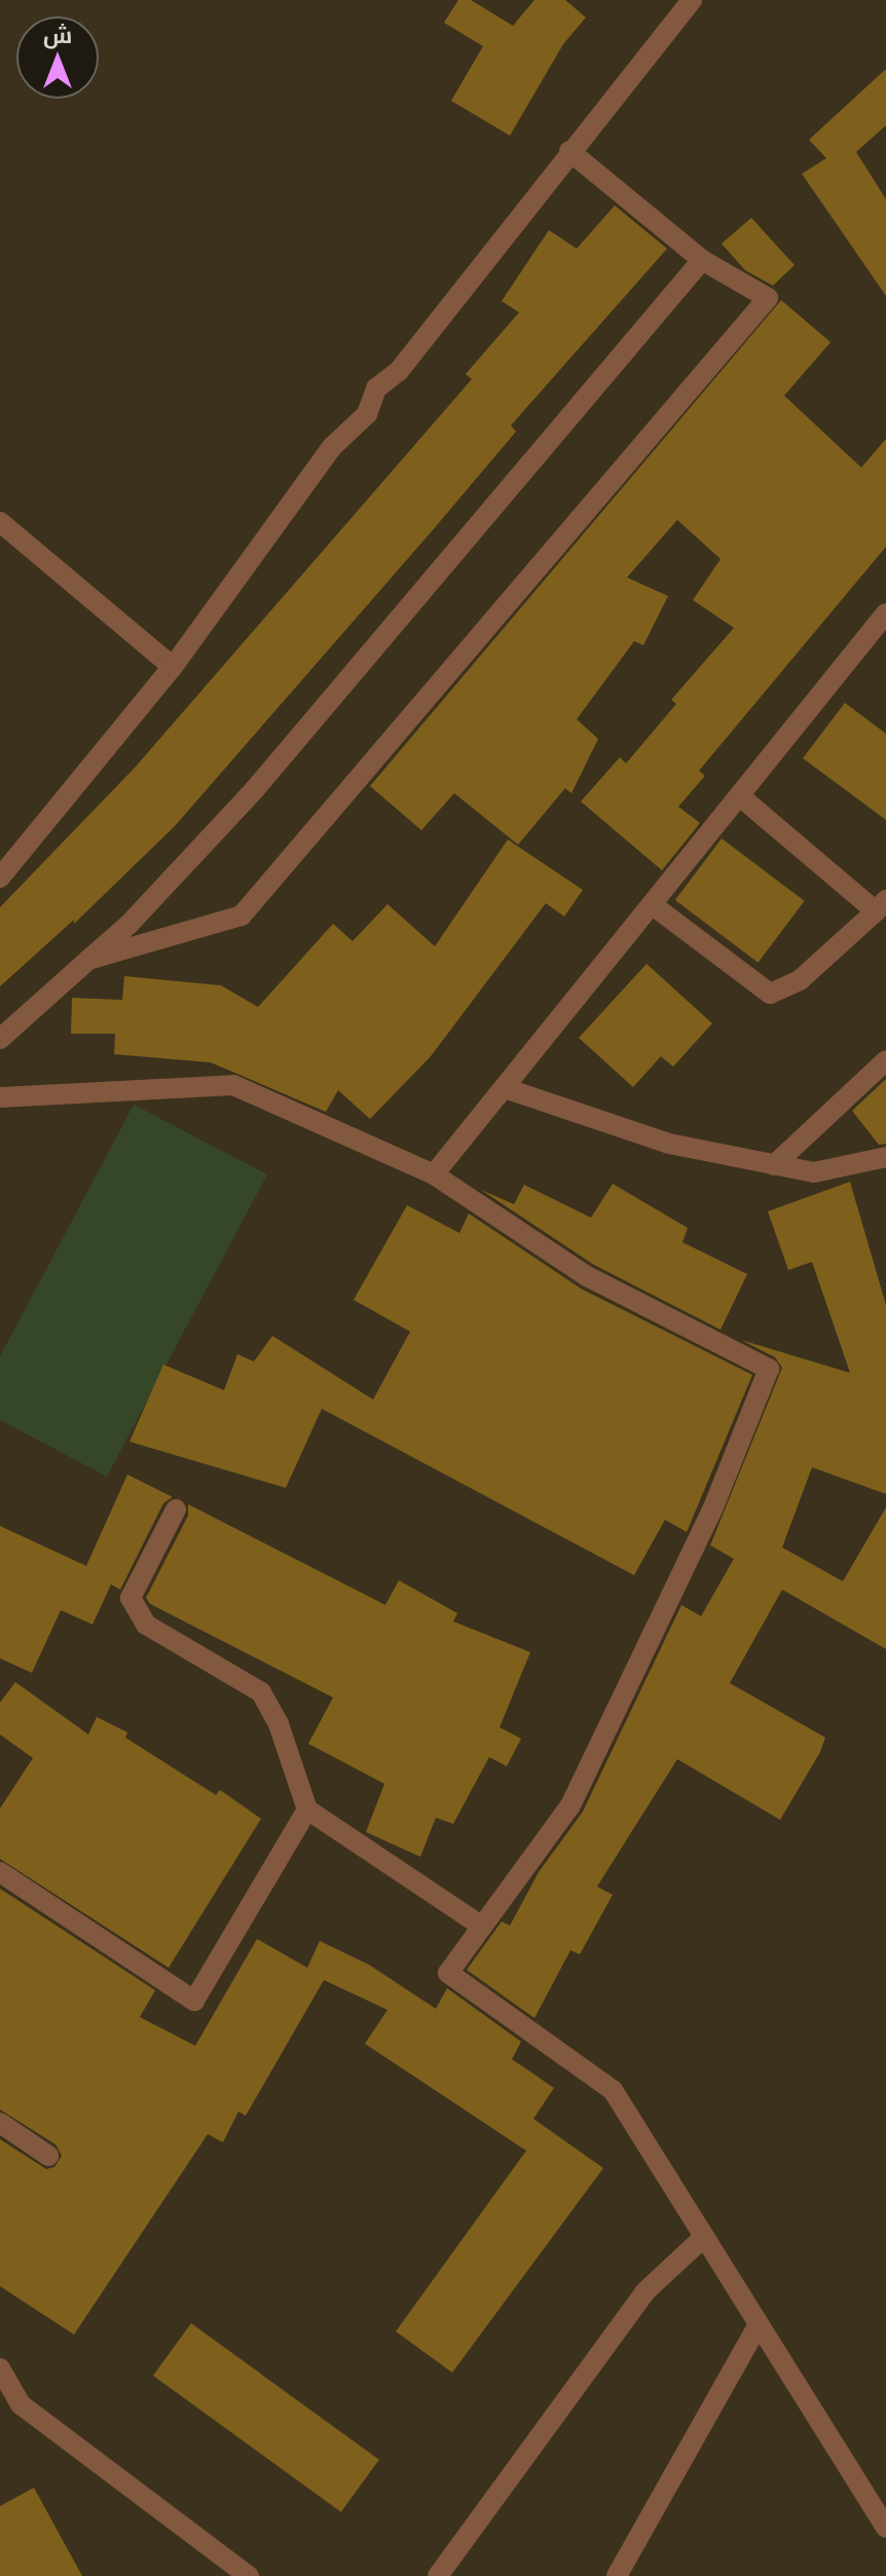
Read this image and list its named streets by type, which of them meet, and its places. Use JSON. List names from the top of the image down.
{
  "north": "top"
}
